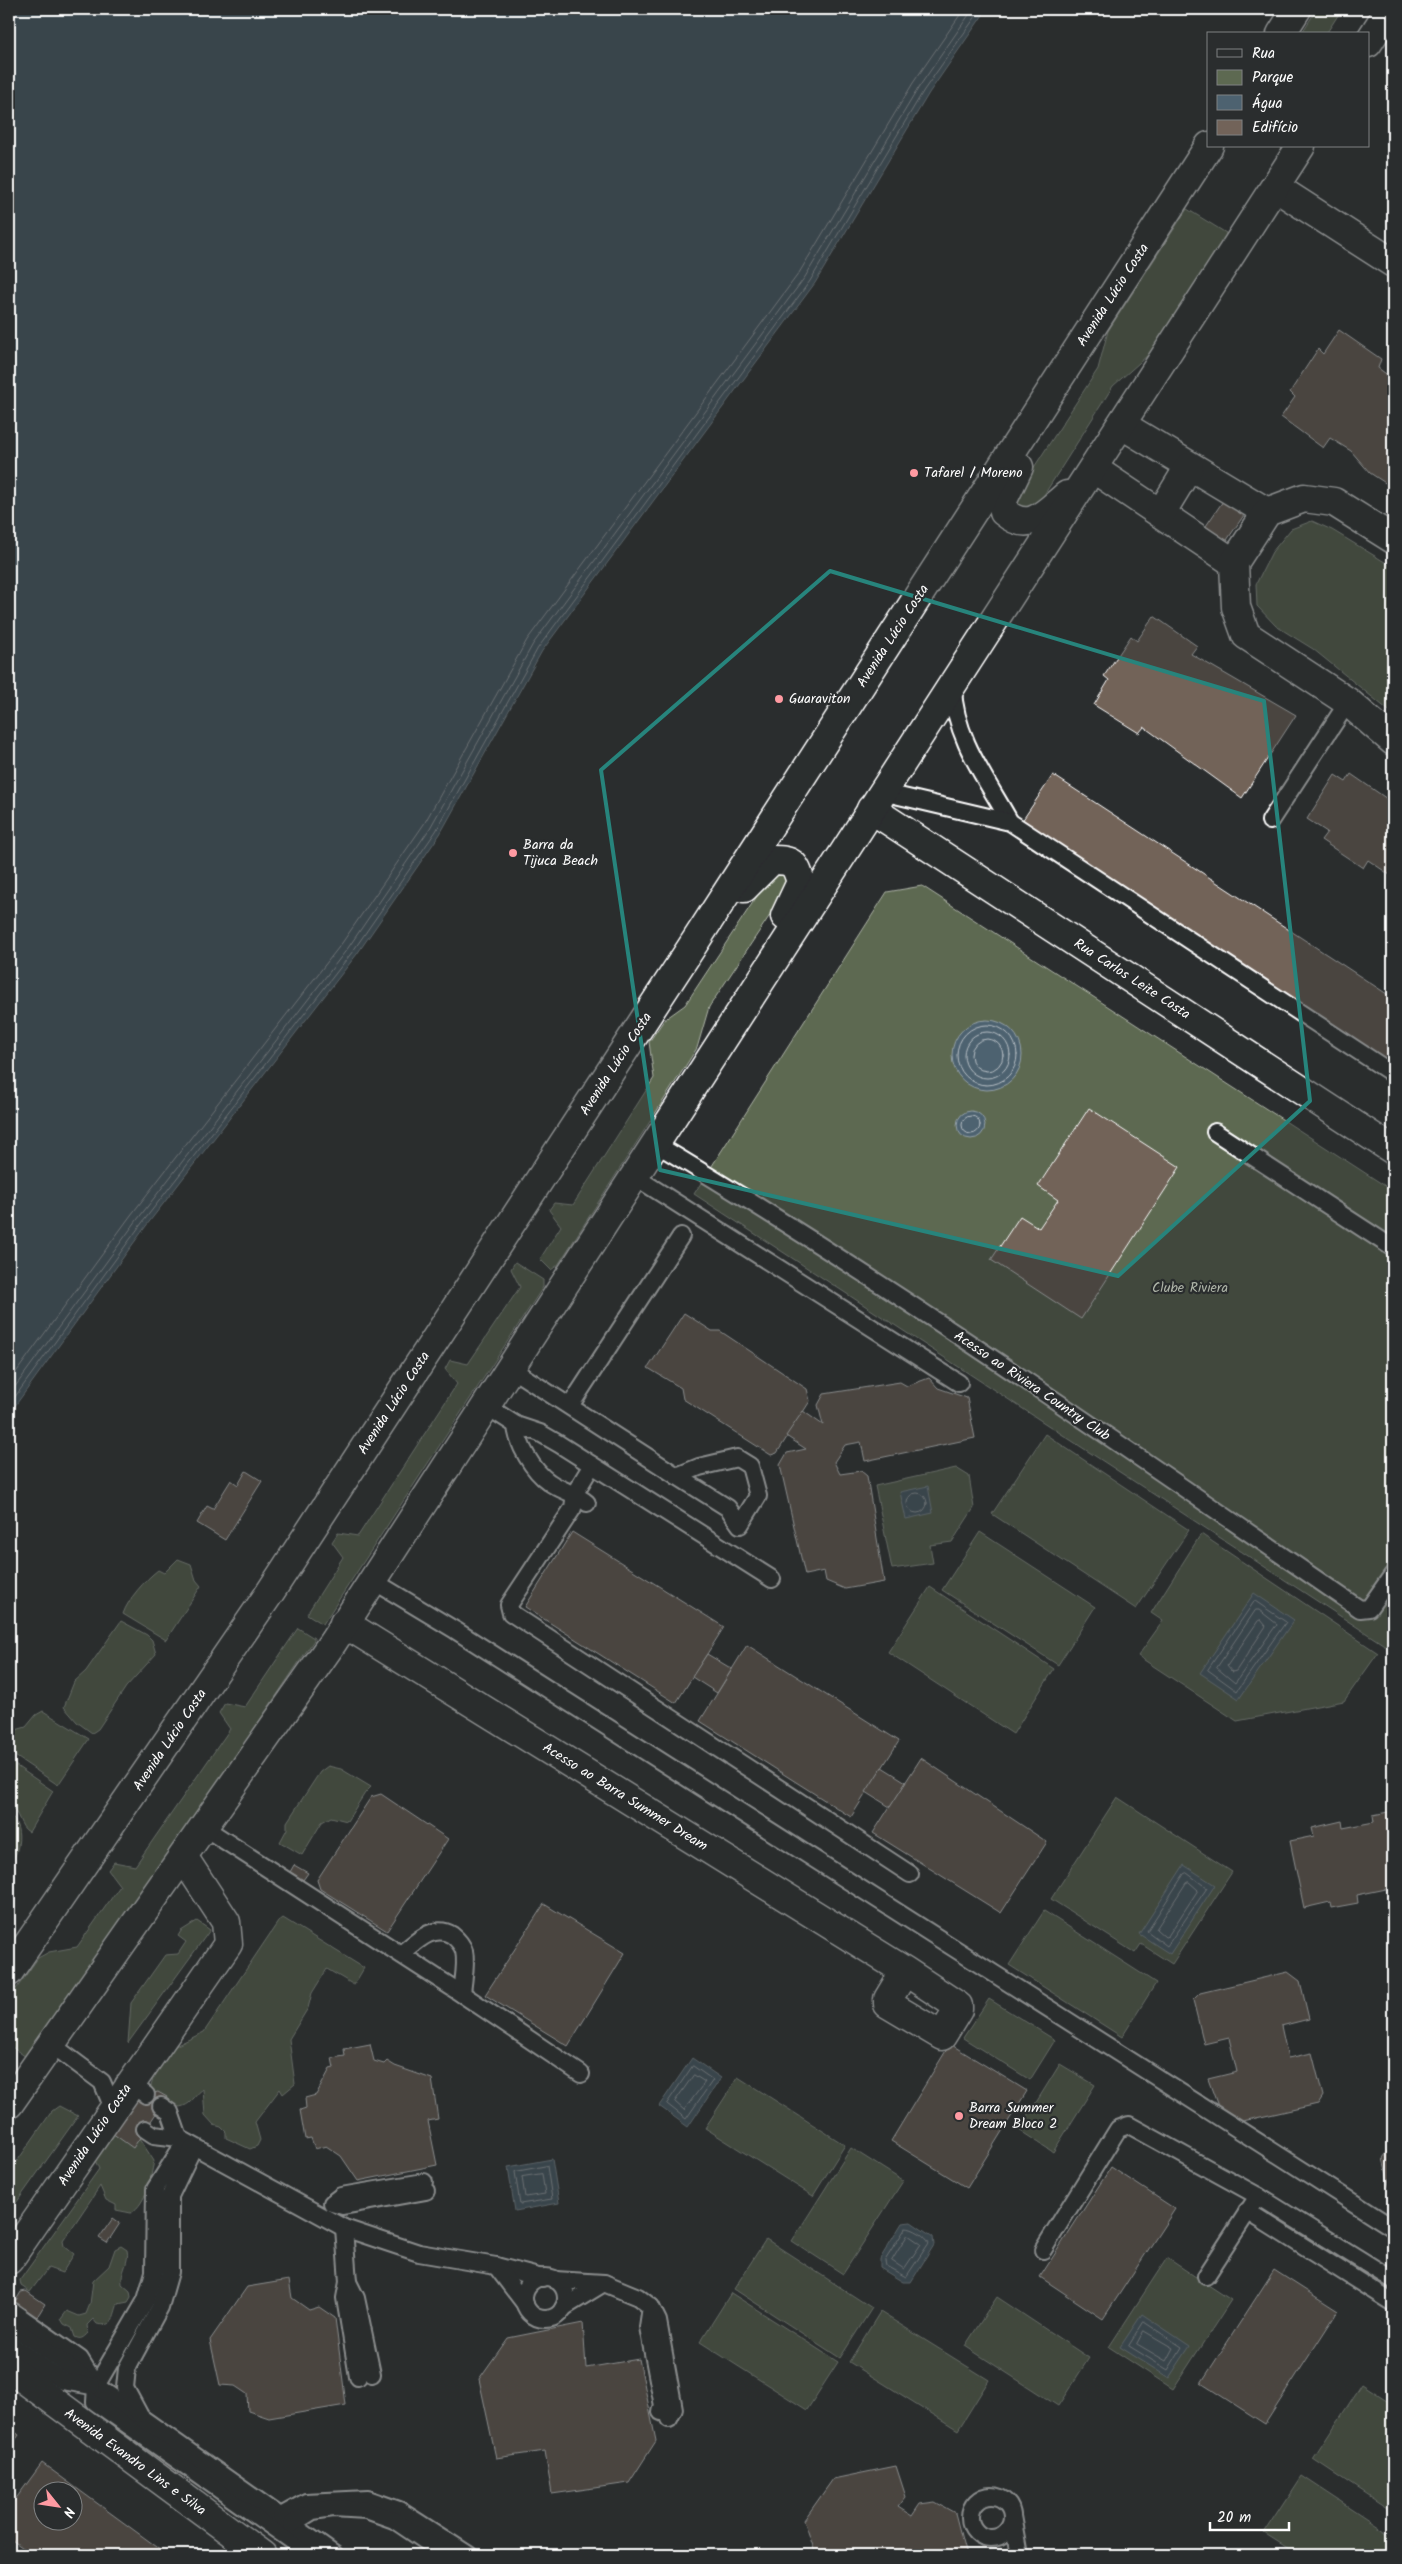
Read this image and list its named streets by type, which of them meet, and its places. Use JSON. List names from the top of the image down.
{
  "streets": {
    "main road": [
      "Avenida Lúcio Costa",
      "Rua Carlos Leite Costa",
      "Acesso ao Barra Summer Dream",
      "Avenida Evandro Lins e Silva"
    ],
    "lane": ["Acesso ao Riviera Country Club"]
  },
  "parks": ["Clube Riviera"],
  "places": [
    "Tafarel / Moreno",
    "Guaraviton",
    "Barra da Tijuca Beach",
    "Barra Summer Dream Bloco 2"
  ],
  "legend": [
    "Rua",
    "Parque",
    "Água",
    "Edifício"
  ],
  "scale_bar": "20 m",
  "north": "bottom right"
}
